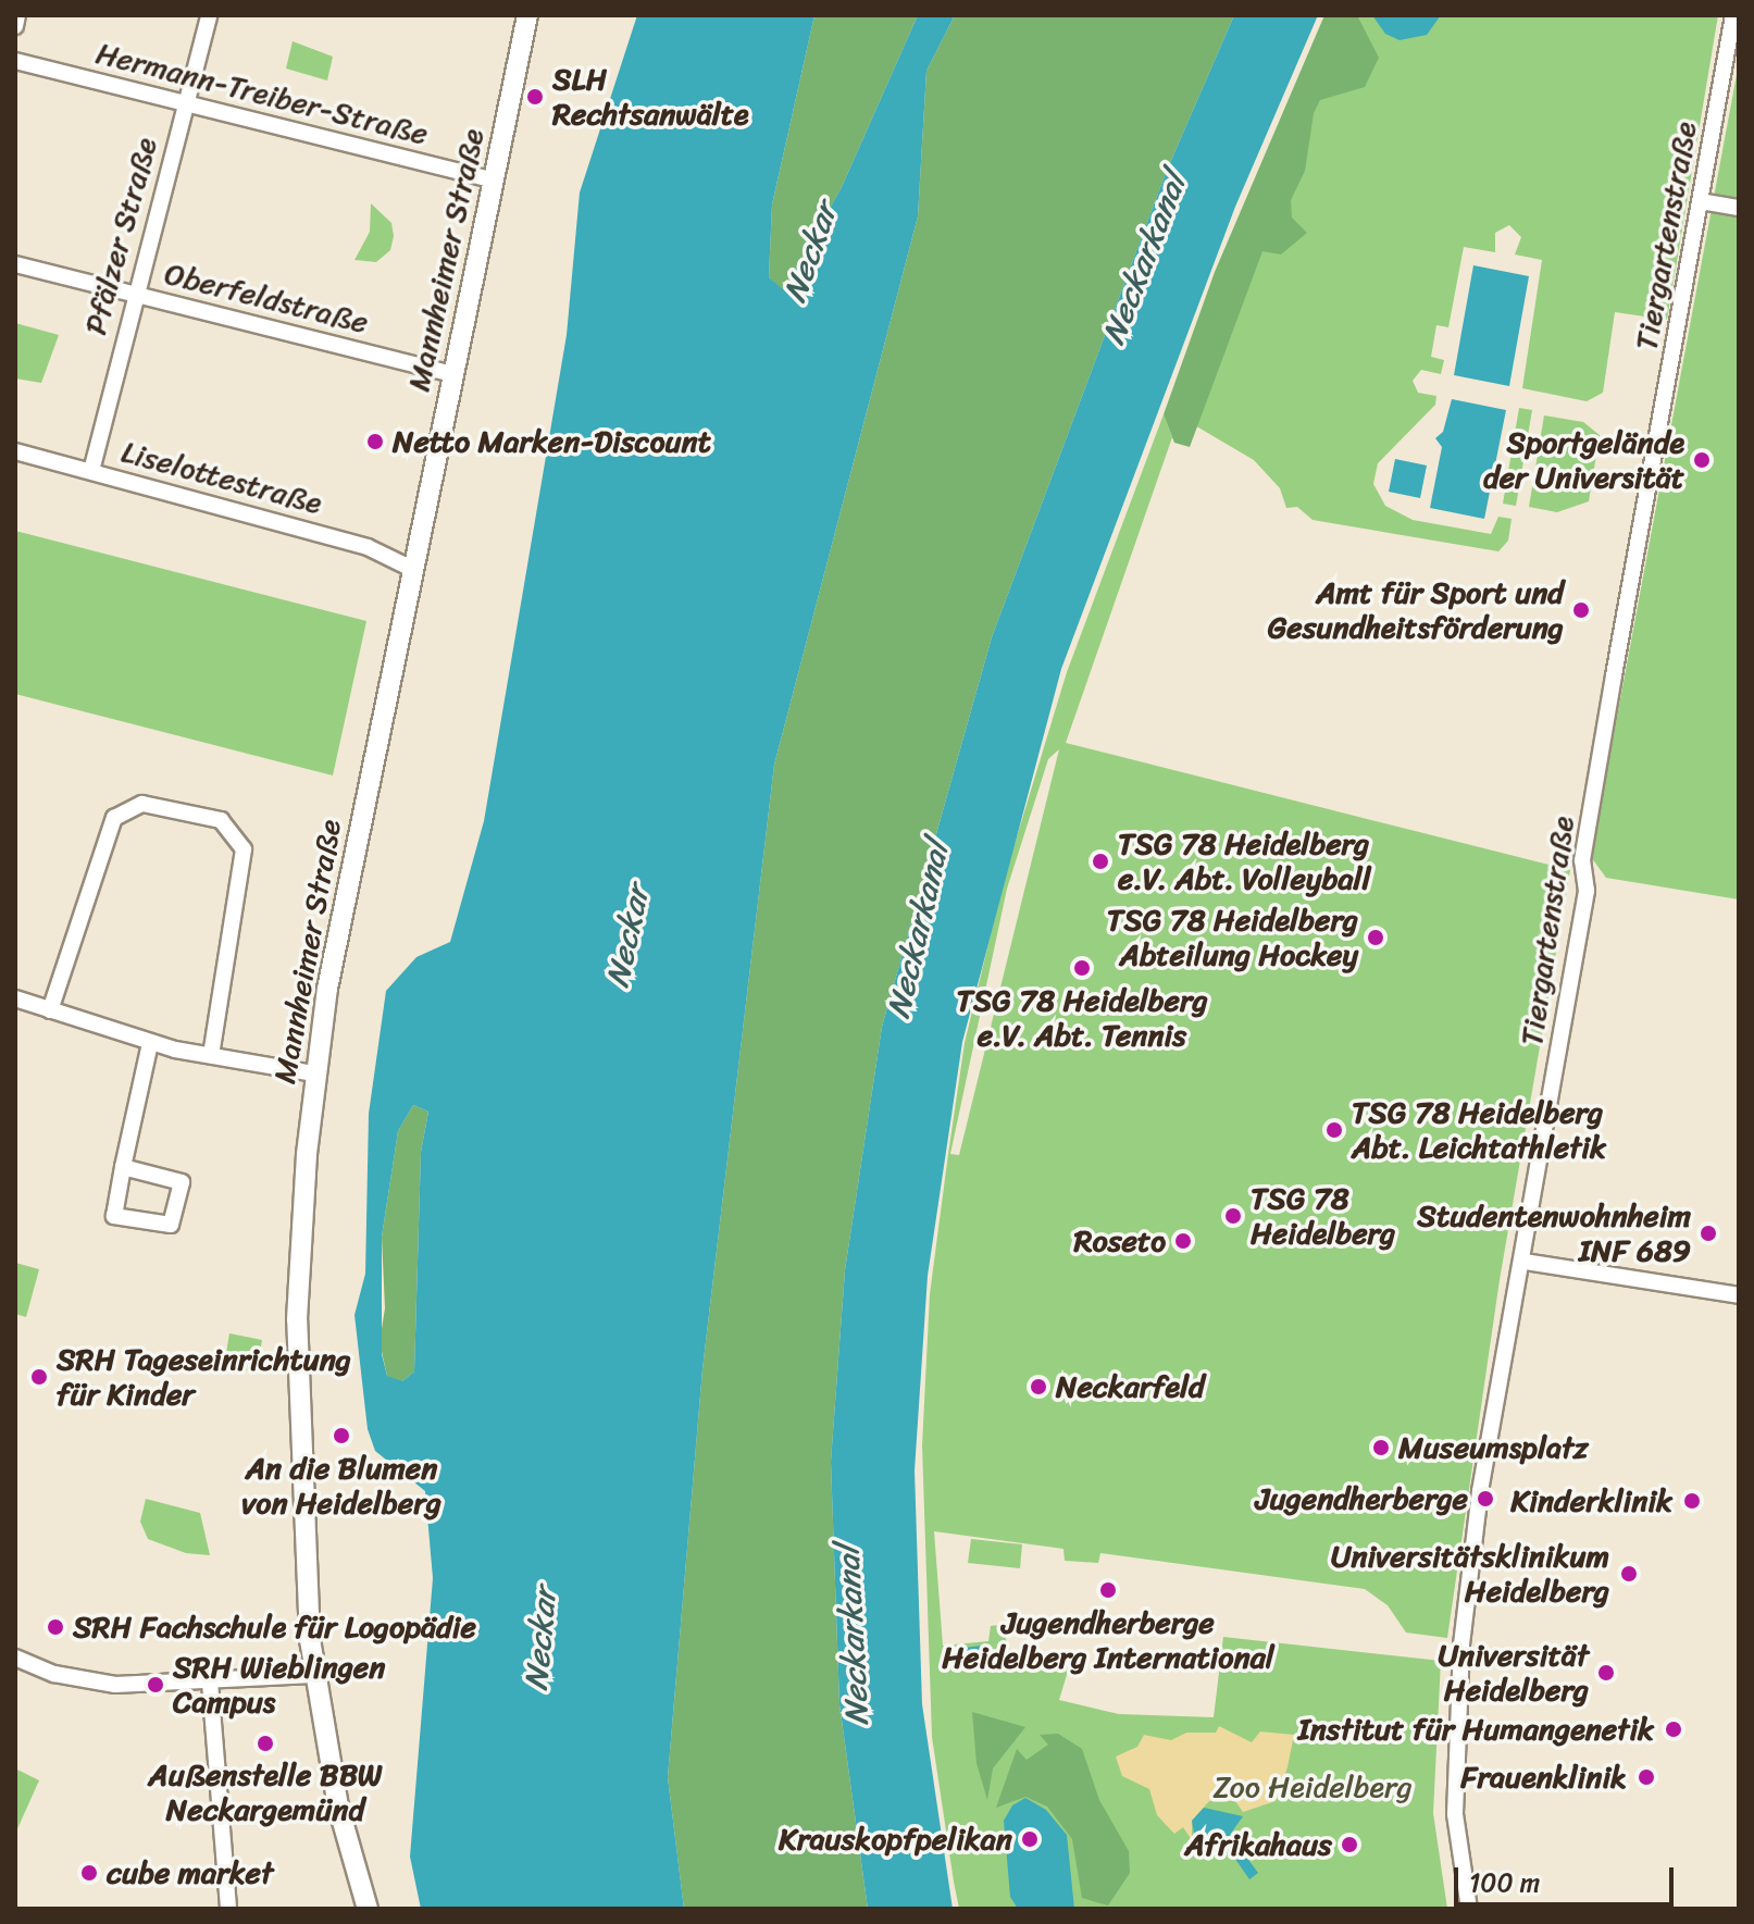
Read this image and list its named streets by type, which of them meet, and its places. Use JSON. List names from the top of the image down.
{
  "streets": {
    "street": [
      "Hermann-Treiber-Straße",
      "Pfälzer Straße",
      "Tiergartenstraße",
      "Mannheimer Straße",
      "Oberfeldstraße",
      "Liselottestraße"
    ]
  },
  "crossings": [
    ["Hermann-Treiber-Straße", "Pfälzer Straße"],
    ["Hermann-Treiber-Straße", "Mannheimer Straße"],
    ["Pfälzer Straße", "Oberfeldstraße"],
    ["Pfälzer Straße", "Liselottestraße"],
    ["Mannheimer Straße", "Oberfeldstraße"],
    ["Mannheimer Straße", "Liselottestraße"]
  ],
  "water": ["Neckar", "Neckarkanal"],
  "parks": ["Zoo Heidelberg"],
  "places": [
    "SLH Rechtsanwälte",
    "Netto Marken-Discount",
    "Sportgelände der Universität",
    "Amt für Sport und Gesundheitsförderung",
    "TSG 78 Heidelberg e.V. Abt. Volleyball",
    "TSG 78 Heidelberg Abteilung Hockey",
    "TSG 78 Heidelberg e.V. Abt. Tennis",
    "TSG 78 Heidelberg Abt. Leichtathletik",
    "TSG 78 Heidelberg",
    "Studentenwohnheim INF 689",
    "Roseto",
    "SRH Tageseinrichtung für Kinder",
    "Neckarfeld",
    "An die Blumen von Heidelberg",
    "Museumsplatz",
    "Jugendherberge",
    "Kinderklinik",
    "Universitätsklinikum Heidelberg",
    "Jugendherberge Heidelberg International",
    "SRH Fachschule für Logopädie",
    "Universität Heidelberg",
    "SRH Wieblingen Campus",
    "Institut für Humangenetik",
    "Außenstelle BBW Neckargemünd",
    "Frauenklinik",
    "Krauskopfpelikan",
    "Afrikahaus",
    "cube market"
  ],
  "scale_bar": "100 m"
}
